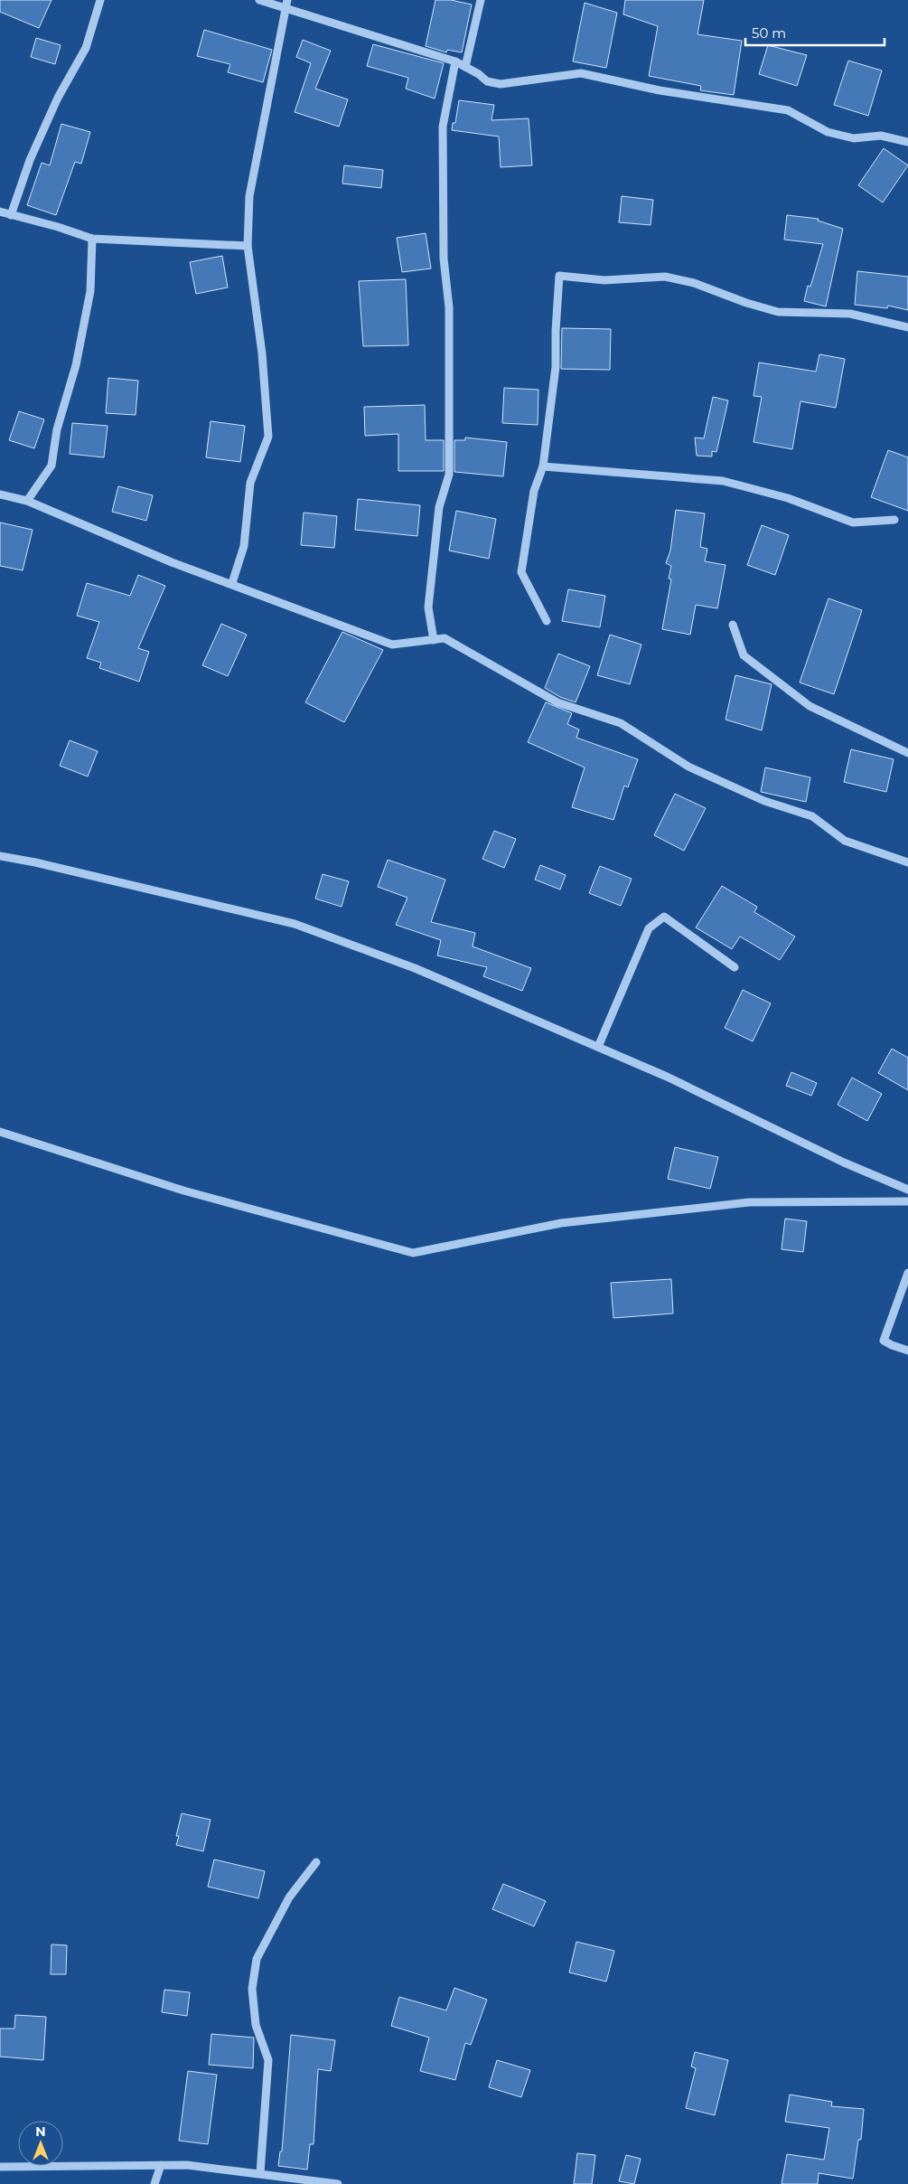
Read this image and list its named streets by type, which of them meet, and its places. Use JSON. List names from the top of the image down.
{
  "scale_bar": "50 m",
  "north": "top"
}
